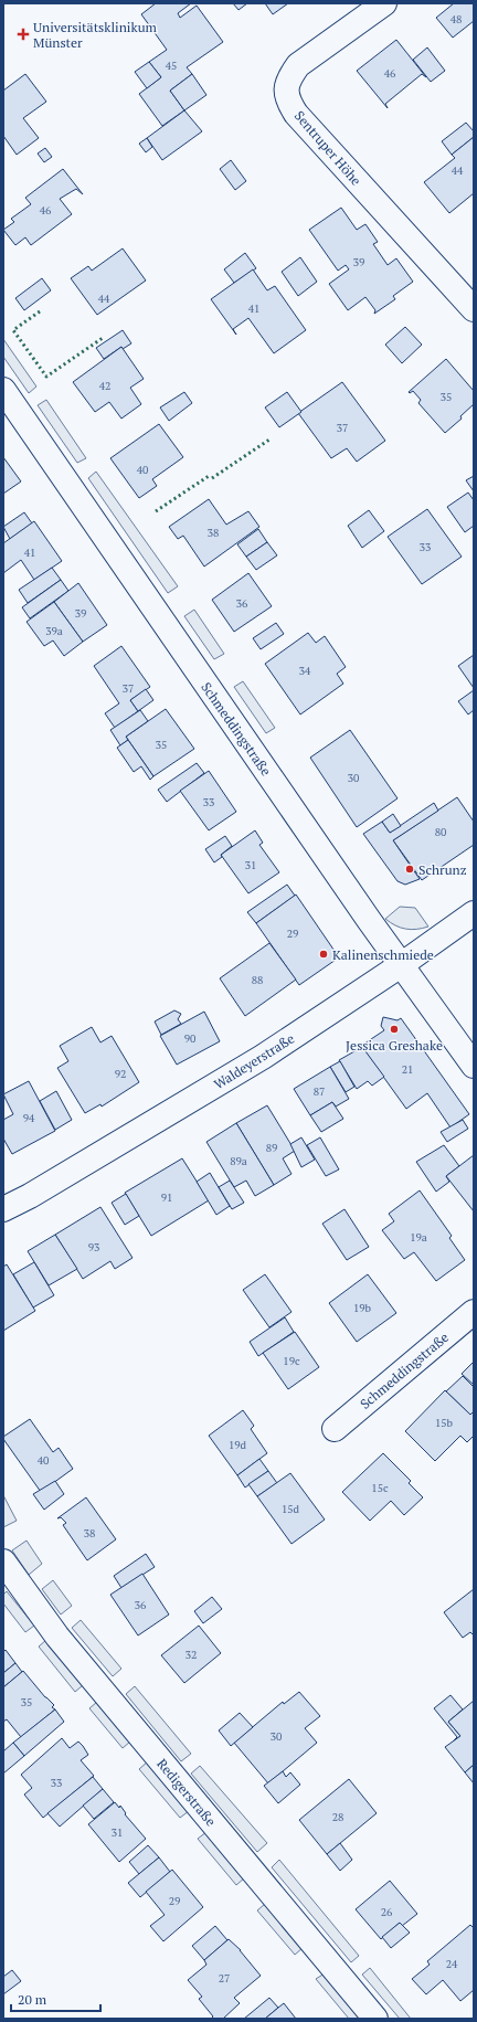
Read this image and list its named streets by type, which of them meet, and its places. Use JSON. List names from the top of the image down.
{
  "streets": {
    "street": [
      "Sentruper Höhe",
      "Schmeddingstraße",
      "Waldeyerstraße",
      "Redigerstraße"
    ]
  },
  "crossings": [
    ["Schmeddingstraße", "Waldeyerstraße"]
  ],
  "places": {
    "health": ["Universitätsklinikum Münster"],
    "other": ["Schrunz", "Kalinenschmiede", "Jessica Greshake"]
  },
  "house_numbers": [
    "48",
    "45",
    "46",
    "44",
    "46",
    "39",
    "44",
    "41",
    "42",
    "35",
    "37",
    "40",
    "38",
    "33",
    "41",
    "36",
    "39",
    "39a",
    "34",
    "37",
    "35",
    "30",
    "33",
    "80",
    "31",
    "29",
    "88",
    "90",
    "21",
    "92",
    "87",
    "94",
    "89",
    "89a",
    "91",
    "19a",
    "93",
    "19b",
    "19c",
    "15b",
    "19d",
    "40",
    "15c",
    "15d",
    "38",
    "36",
    "32",
    "35",
    "30",
    "33",
    "28",
    "31",
    "29",
    "26",
    "24",
    "27"
  ],
  "scale_bar": "20 m"
}
